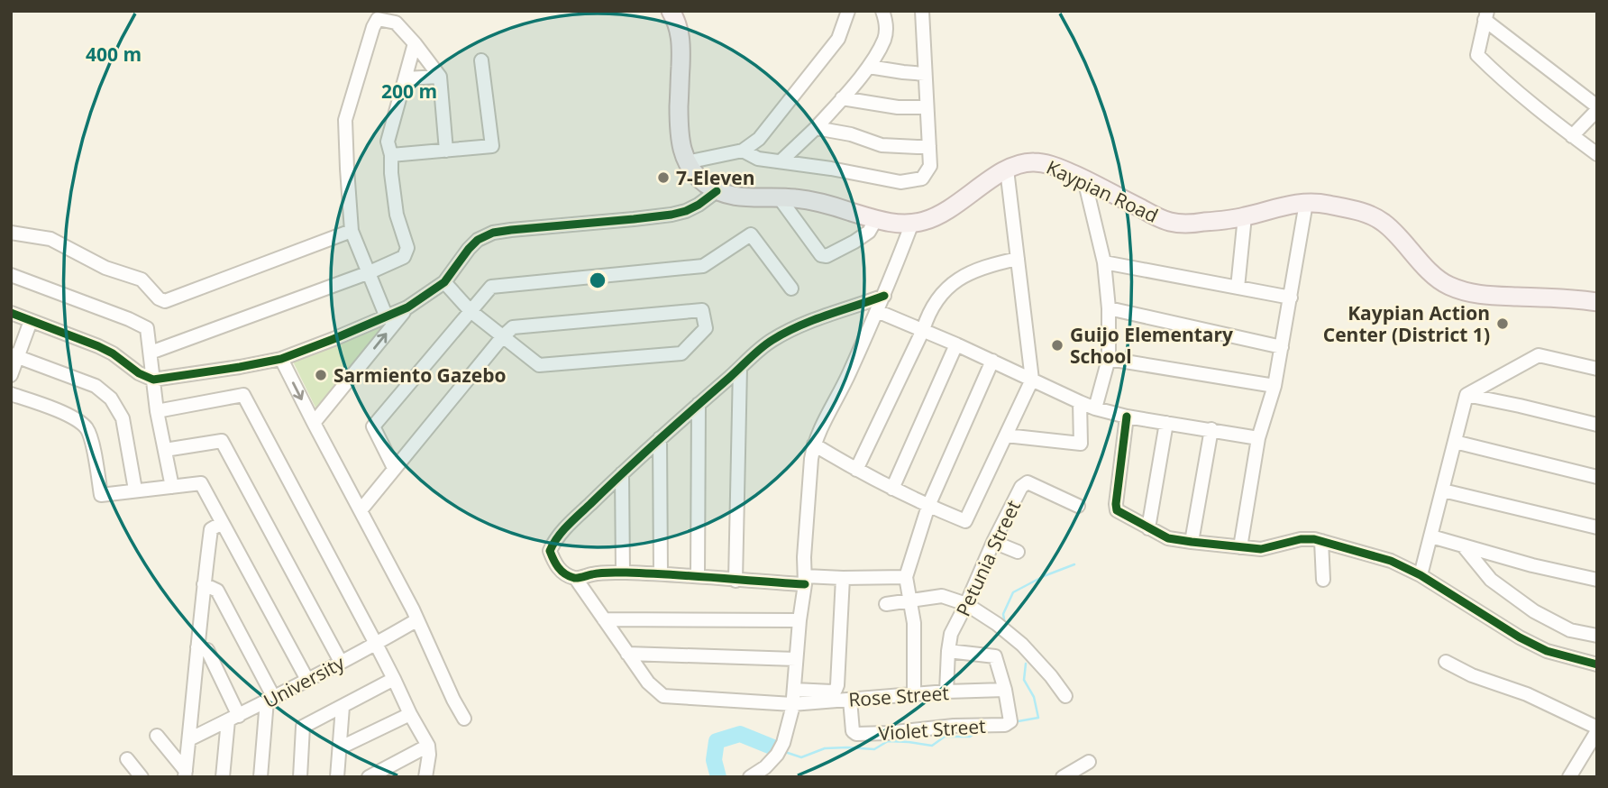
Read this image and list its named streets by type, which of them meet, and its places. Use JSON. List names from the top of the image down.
{
  "streets": {
    "main road": ["Kaypian Road"],
    "street": [
      "Petunia Street",
      "University",
      "Rose Street",
      "Violet Street"
    ]
  },
  "crossings": [
    ["Petunia Street", "Rose Street"],
    ["Rose Street", "Violet Street"]
  ],
  "places": [
    "7-Eleven",
    "Kaypian Action Center (District 1)",
    "Guijo Elementary School",
    "Sarmiento Gazebo"
  ],
  "rings": ["400 m", "200 m"]
}
